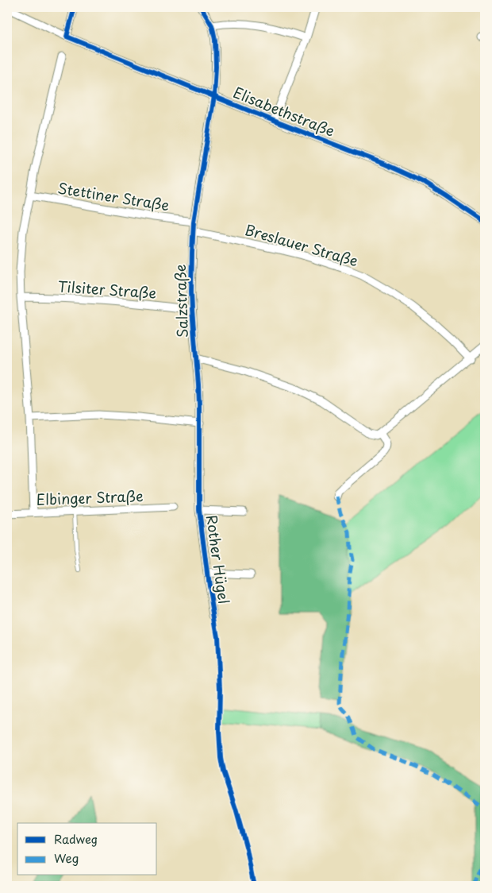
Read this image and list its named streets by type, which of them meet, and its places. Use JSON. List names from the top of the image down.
{
  "streets": {
    "street": [
      "Elisabethstraße",
      "Stettiner Straße",
      "Breslauer Straße",
      "Tilsiter Straße",
      "Salzstraße",
      "Elbinger Straße",
      "Rother Hügel"
    ]
  },
  "crossings": [
    ["Elisabethstraße", "Salzstraße"],
    ["Stettiner Straße", "Salzstraße"],
    ["Breslauer Straße", "Salzstraße"],
    ["Tilsiter Straße", "Salzstraße"],
    ["Salzstraße", "Rother Hügel"]
  ],
  "legend": ["Radweg", "Weg"]
}
